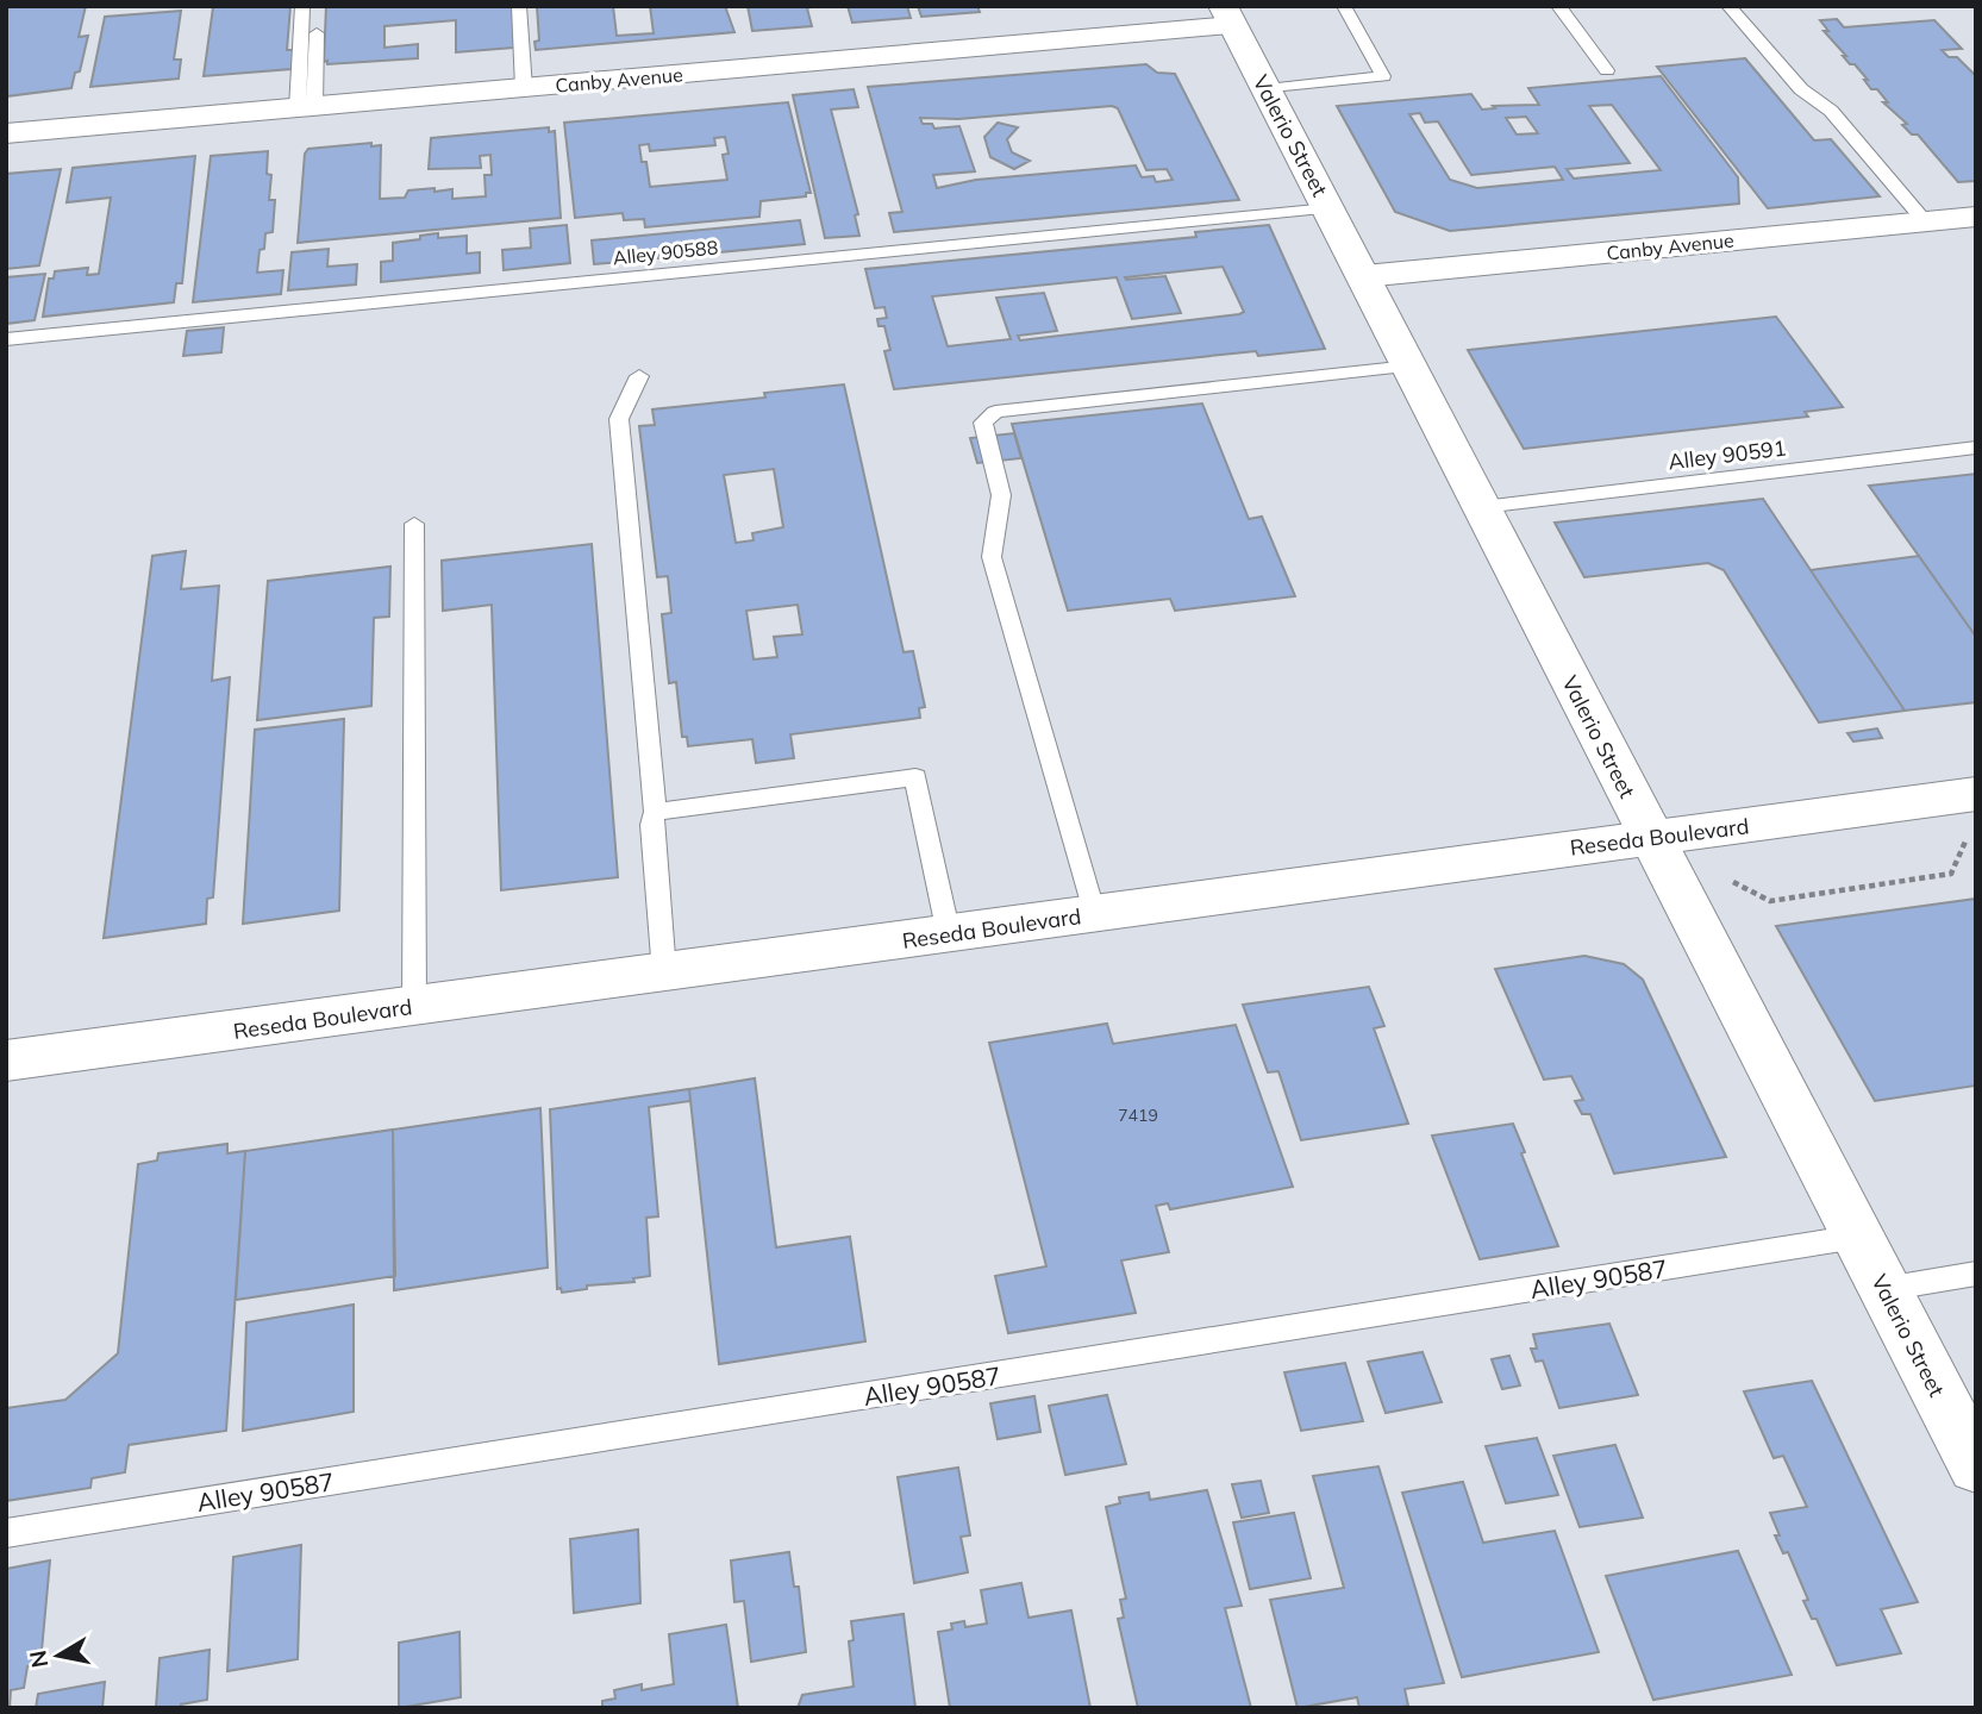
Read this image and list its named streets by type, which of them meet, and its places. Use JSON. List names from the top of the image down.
{
  "streets": {
    "street": ["Canby Avenue", "Valerio Street", "Reseda Boulevard"],
    "lane": ["Alley 90588", "Alley 90591", "Alley 90587"]
  },
  "crossings": [
    ["Canby Avenue", "Valerio Street"],
    ["Valerio Street", "Alley 90588"],
    ["Valerio Street", "Alley 90591"],
    ["Valerio Street", "Reseda Boulevard"],
    ["Valerio Street", "Alley 90587"]
  ],
  "house_numbers": ["7419"],
  "north": "left"
}
